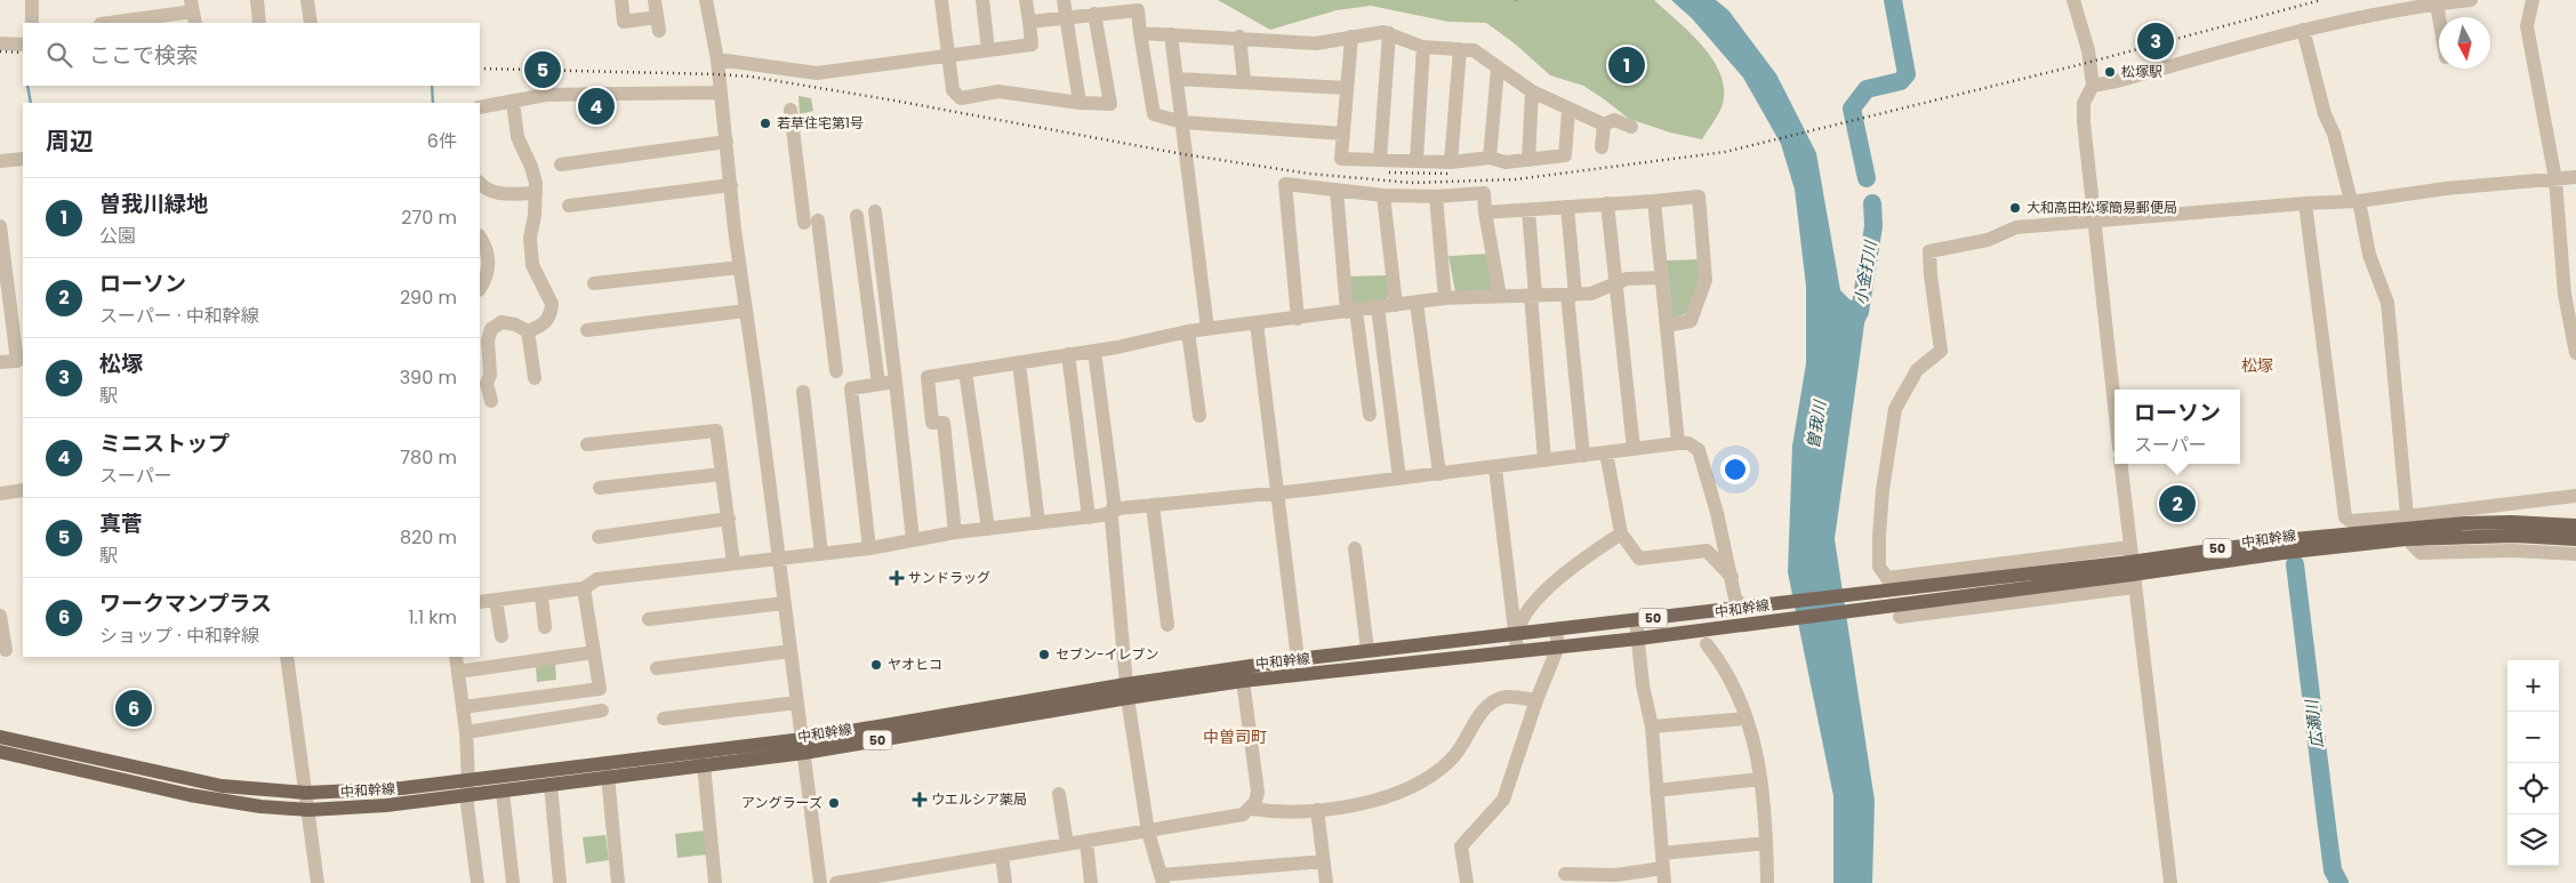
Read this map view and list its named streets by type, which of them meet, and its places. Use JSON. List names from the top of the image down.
{
  "streets": {
    "main road": ["中和幹線", "50"]
  },
  "districts": ["松塚", "中曽司町"],
  "water": ["小金打川", "曽我川", "広瀬川"],
  "places": {
    "other": [
      "松塚駅",
      "若草住宅第1号",
      "大和高田松塚簡易郵便局",
      "セブン-イレブン",
      "ヤオヒコ",
      "アングラーズ"
    ],
    "health": ["サンドラッグ", "ウエルシア薬局"]
  },
  "north": "bottom",
  "page": {
    "pins": [
      "3",
      "1",
      "5",
      "4",
      "2",
      "6"
    ],
    "search": "ここで検索",
    "heading": ["周辺", "6件"],
    "list": [
      {
        "mark": "1",
        "name": "曽我川緑地",
        "note": "公園",
        "value": "270 m"
      },
      {
        "mark": "2",
        "name": "ローソン",
        "note": "スーパー · 中和幹線",
        "value": "290 m"
      },
      {
        "mark": "3",
        "name": "松塚",
        "note": "駅",
        "value": "390 m"
      },
      {
        "mark": "4",
        "name": "ミニストップ",
        "note": "スーパー",
        "value": "780 m"
      },
      {
        "mark": "5",
        "name": "真菅",
        "note": "駅",
        "value": "820 m"
      },
      {
        "mark": "6",
        "name": "ワークマンプラス",
        "note": "ショップ · 中和幹線",
        "value": "1.1 km"
      }
    ],
    "popup": ["ローソン", "スーパー"],
    "map_buttons": ["+", "−"]
  }
}
